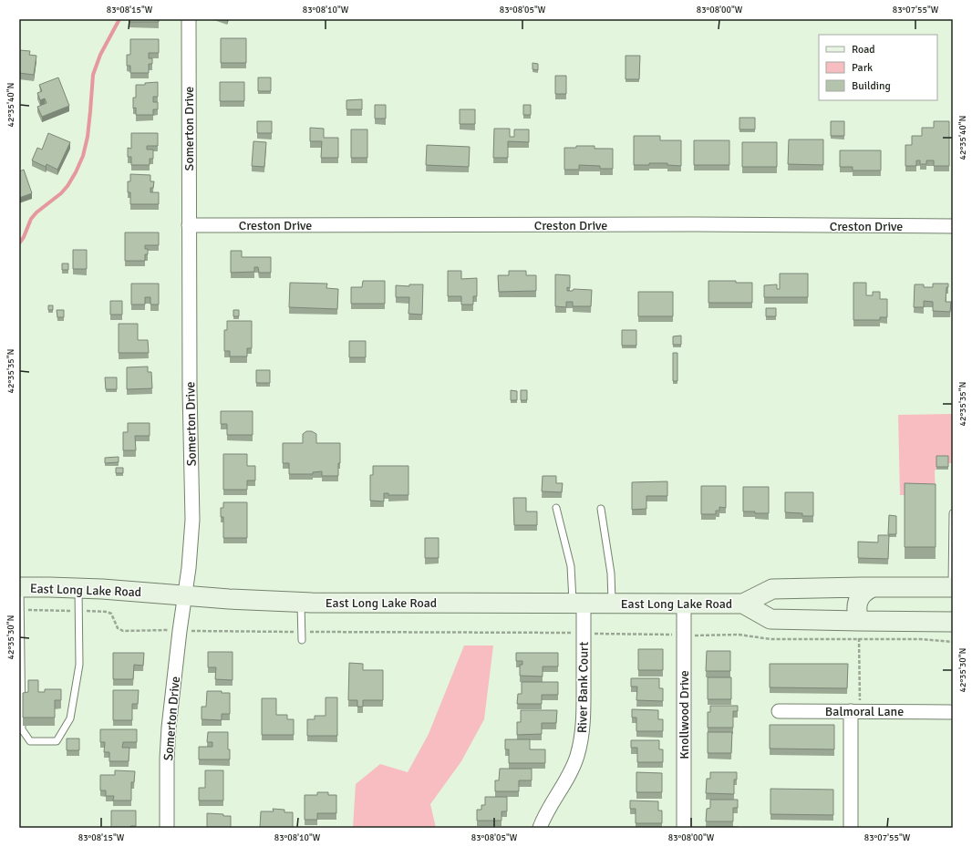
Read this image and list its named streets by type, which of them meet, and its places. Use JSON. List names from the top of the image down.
{
  "streets": {
    "main road": ["East Long Lake Road"],
    "street": [
      "Somerton Drive",
      "Creston Drive",
      "River Bank Court",
      "Balmoral Lane",
      "Knollwood Drive"
    ]
  },
  "crossings": [
    ["Somerton Drive", "Creston Drive"],
    ["Somerton Drive", "East Long Lake Road"],
    ["East Long Lake Road", "River Bank Court"],
    ["East Long Lake Road", "Knollwood Drive"]
  ],
  "legend": ["Road", "Park", "Building"],
  "coordinates": [
    "83°08'15\"W",
    "83°08'10\"W",
    "83°08'05\"W",
    "83°08'00\"W",
    "83°07'55\"W",
    "42°35'40\"N",
    "42°35'35\"N",
    "42°35'30\"N"
  ]
}
